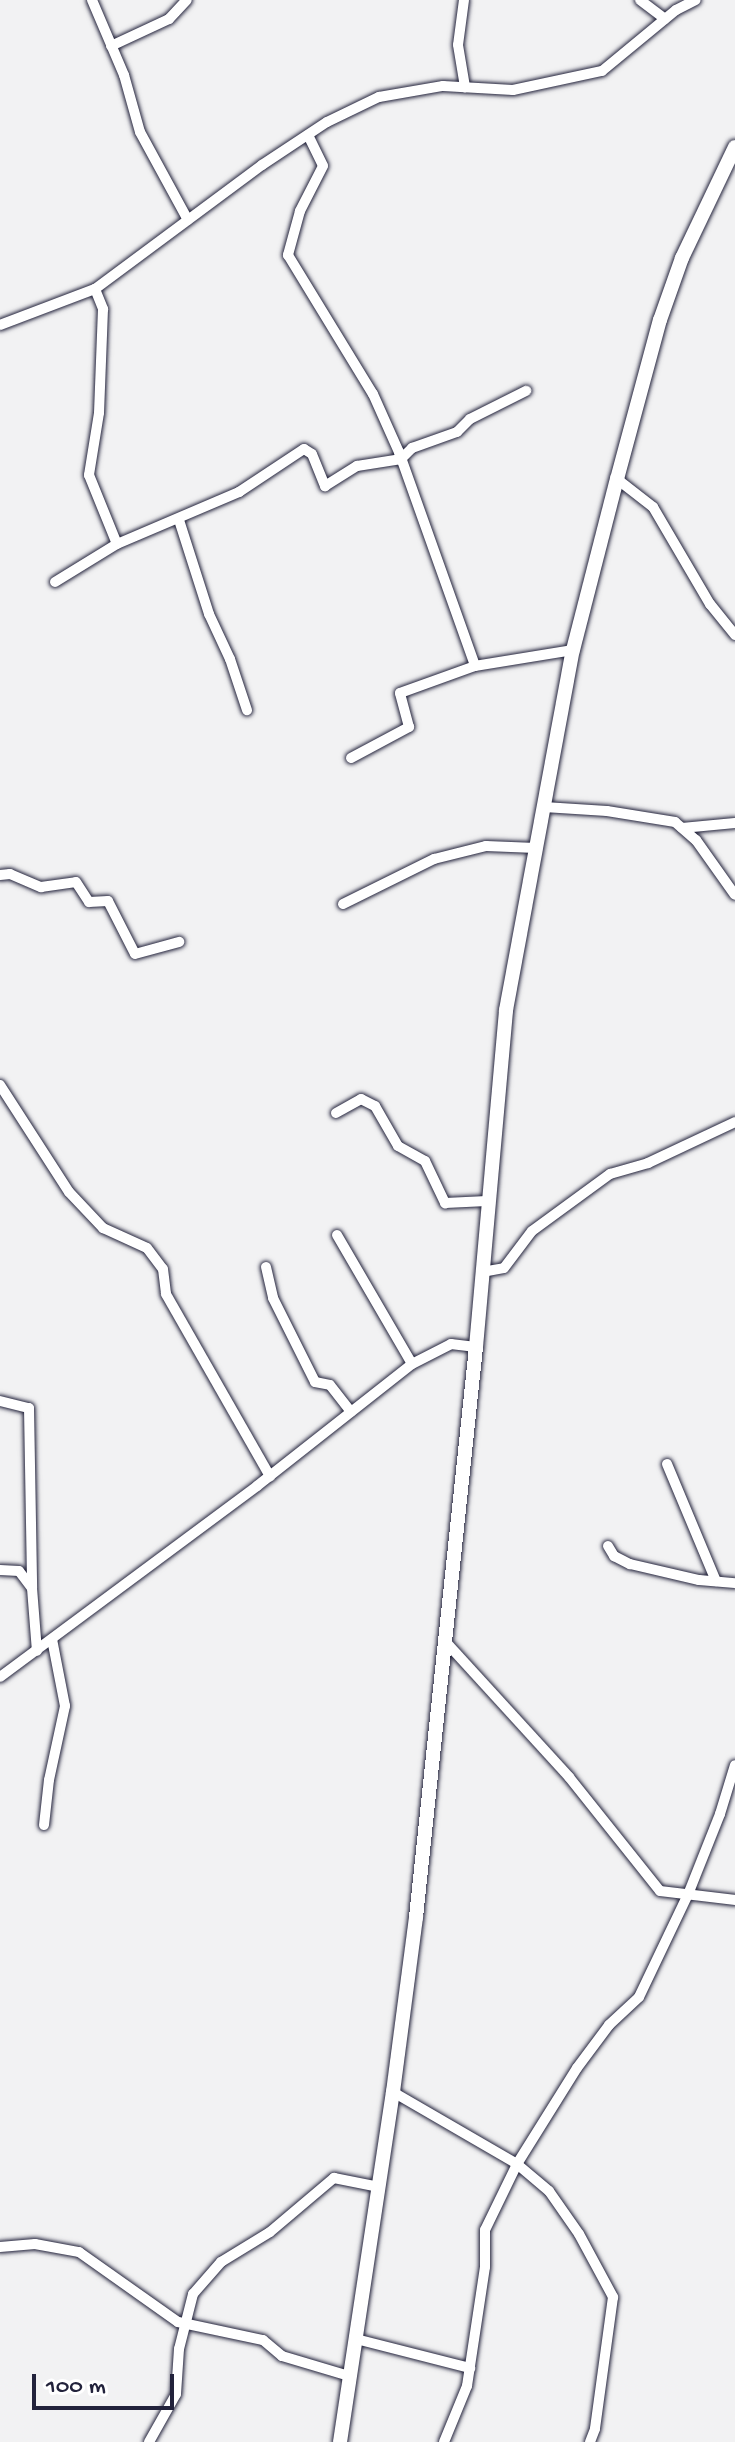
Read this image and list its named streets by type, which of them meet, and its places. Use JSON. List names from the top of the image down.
{
  "scale_bar": "100 m"
}
